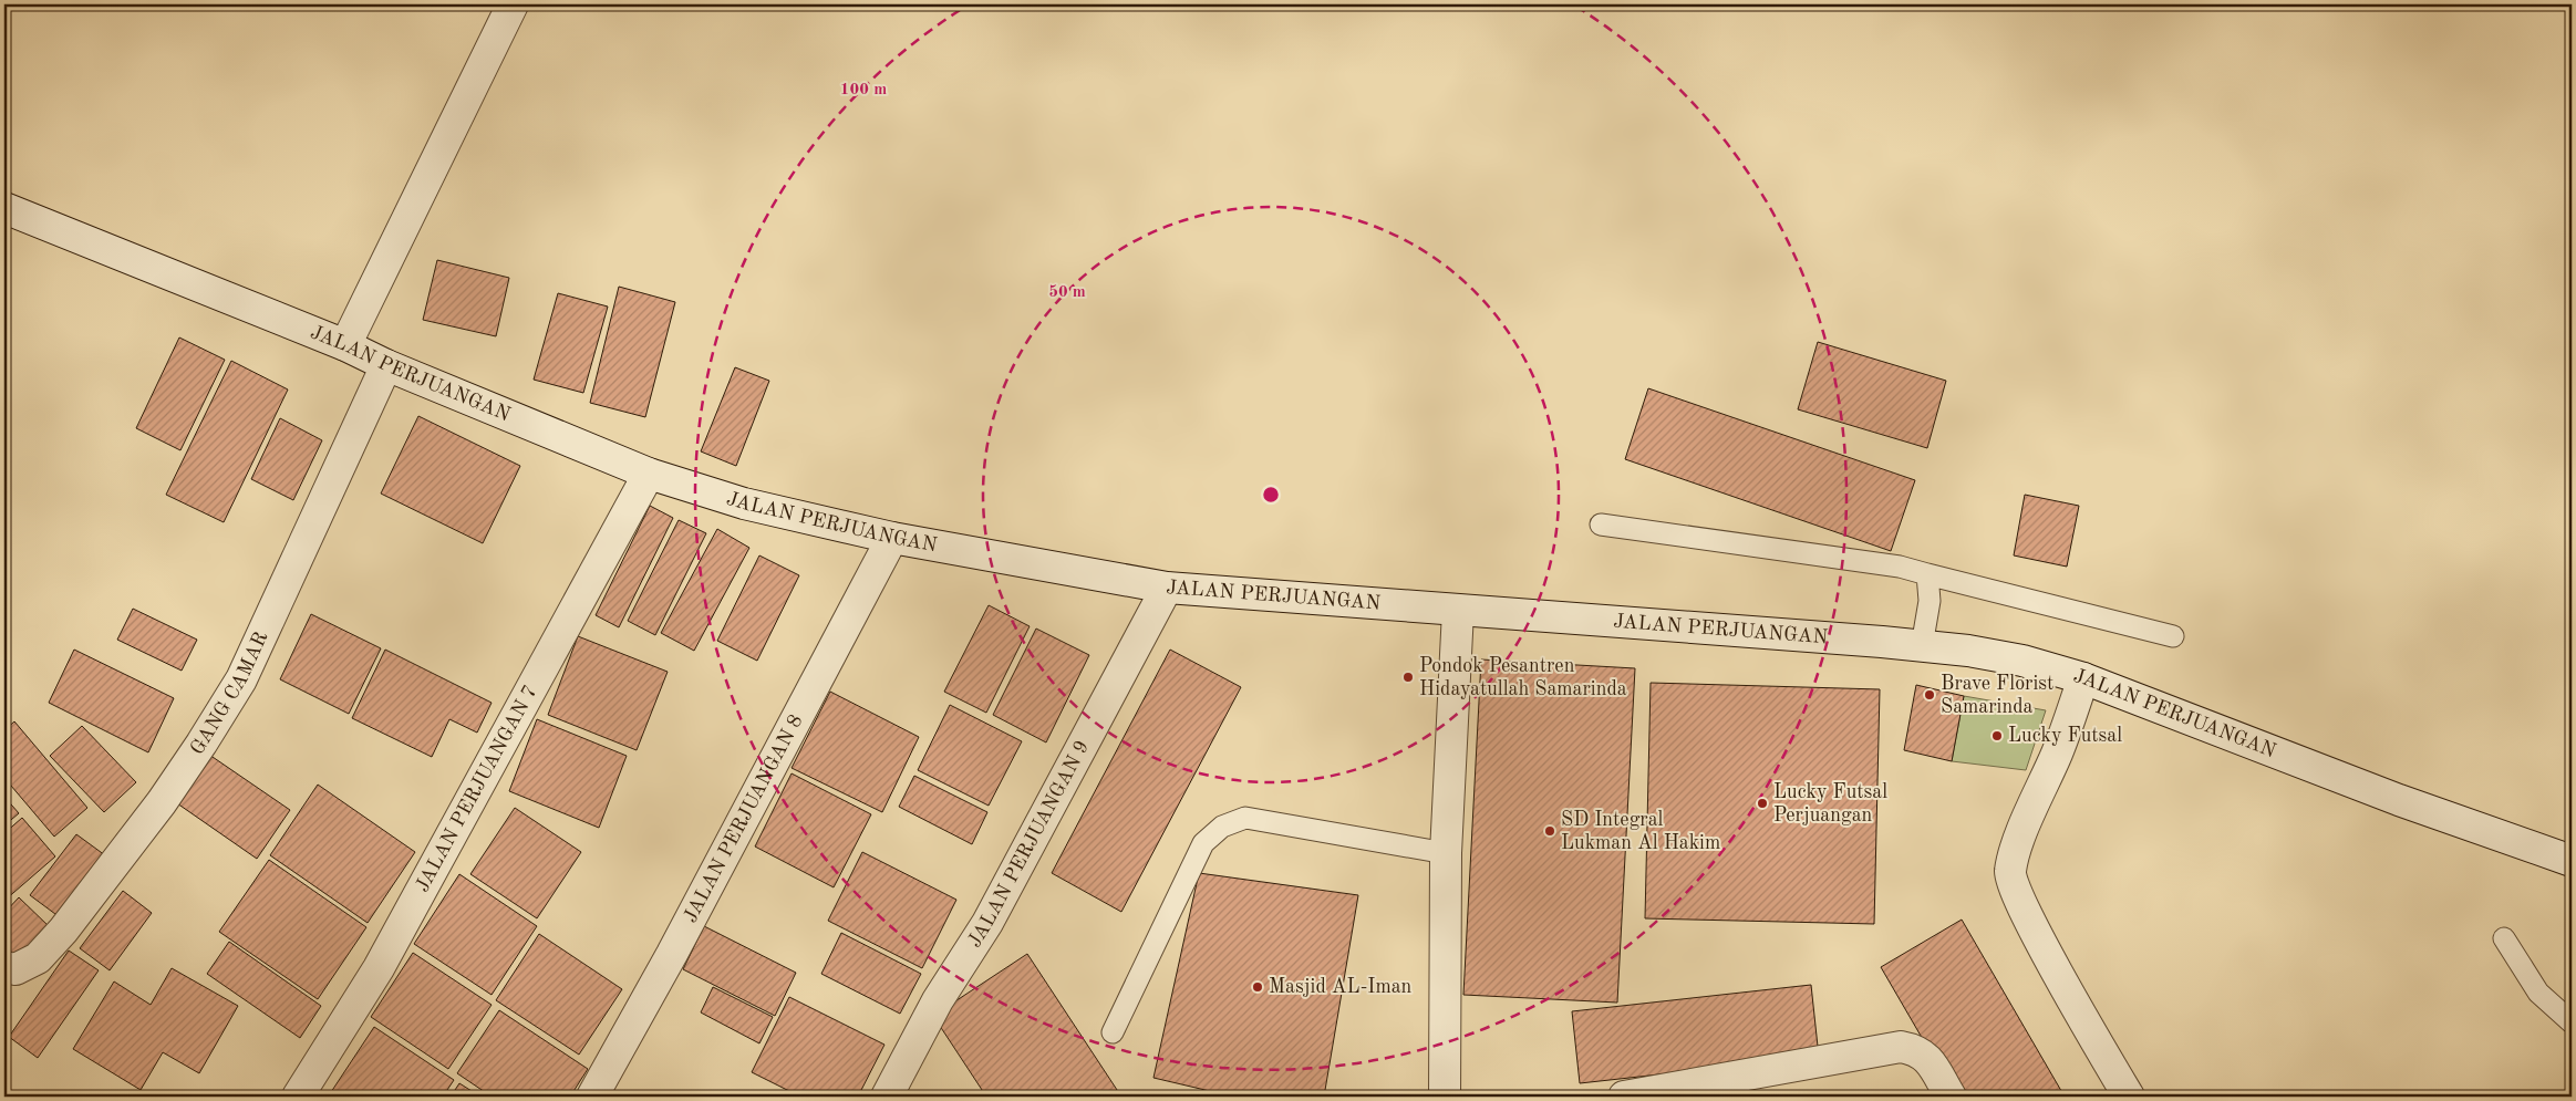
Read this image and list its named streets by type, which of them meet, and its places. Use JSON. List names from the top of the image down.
{
  "streets": {
    "street": [
      "JALAN PERJUANGAN",
      "GANG CAMAR",
      "JALAN PERJUANGAN 7",
      "JALAN PERJUANGAN 8",
      "JALAN PERJUANGAN 9"
    ]
  },
  "crossings": [
    ["JALAN PERJUANGAN", "GANG CAMAR"],
    ["JALAN PERJUANGAN", "JALAN PERJUANGAN 7"],
    ["JALAN PERJUANGAN", "JALAN PERJUANGAN 8"],
    ["JALAN PERJUANGAN", "JALAN PERJUANGAN 9"]
  ],
  "places": [
    "Pondok Pesantren Hidayatullah Samarinda",
    "Brave Florist Samarinda",
    "Lucky Futsal",
    "Lucky Futsal Perjuangan",
    "SD Integral Lukman Al Hakim",
    "Masjid AL-Iman"
  ],
  "rings": ["100 m", "50 m"]
}
